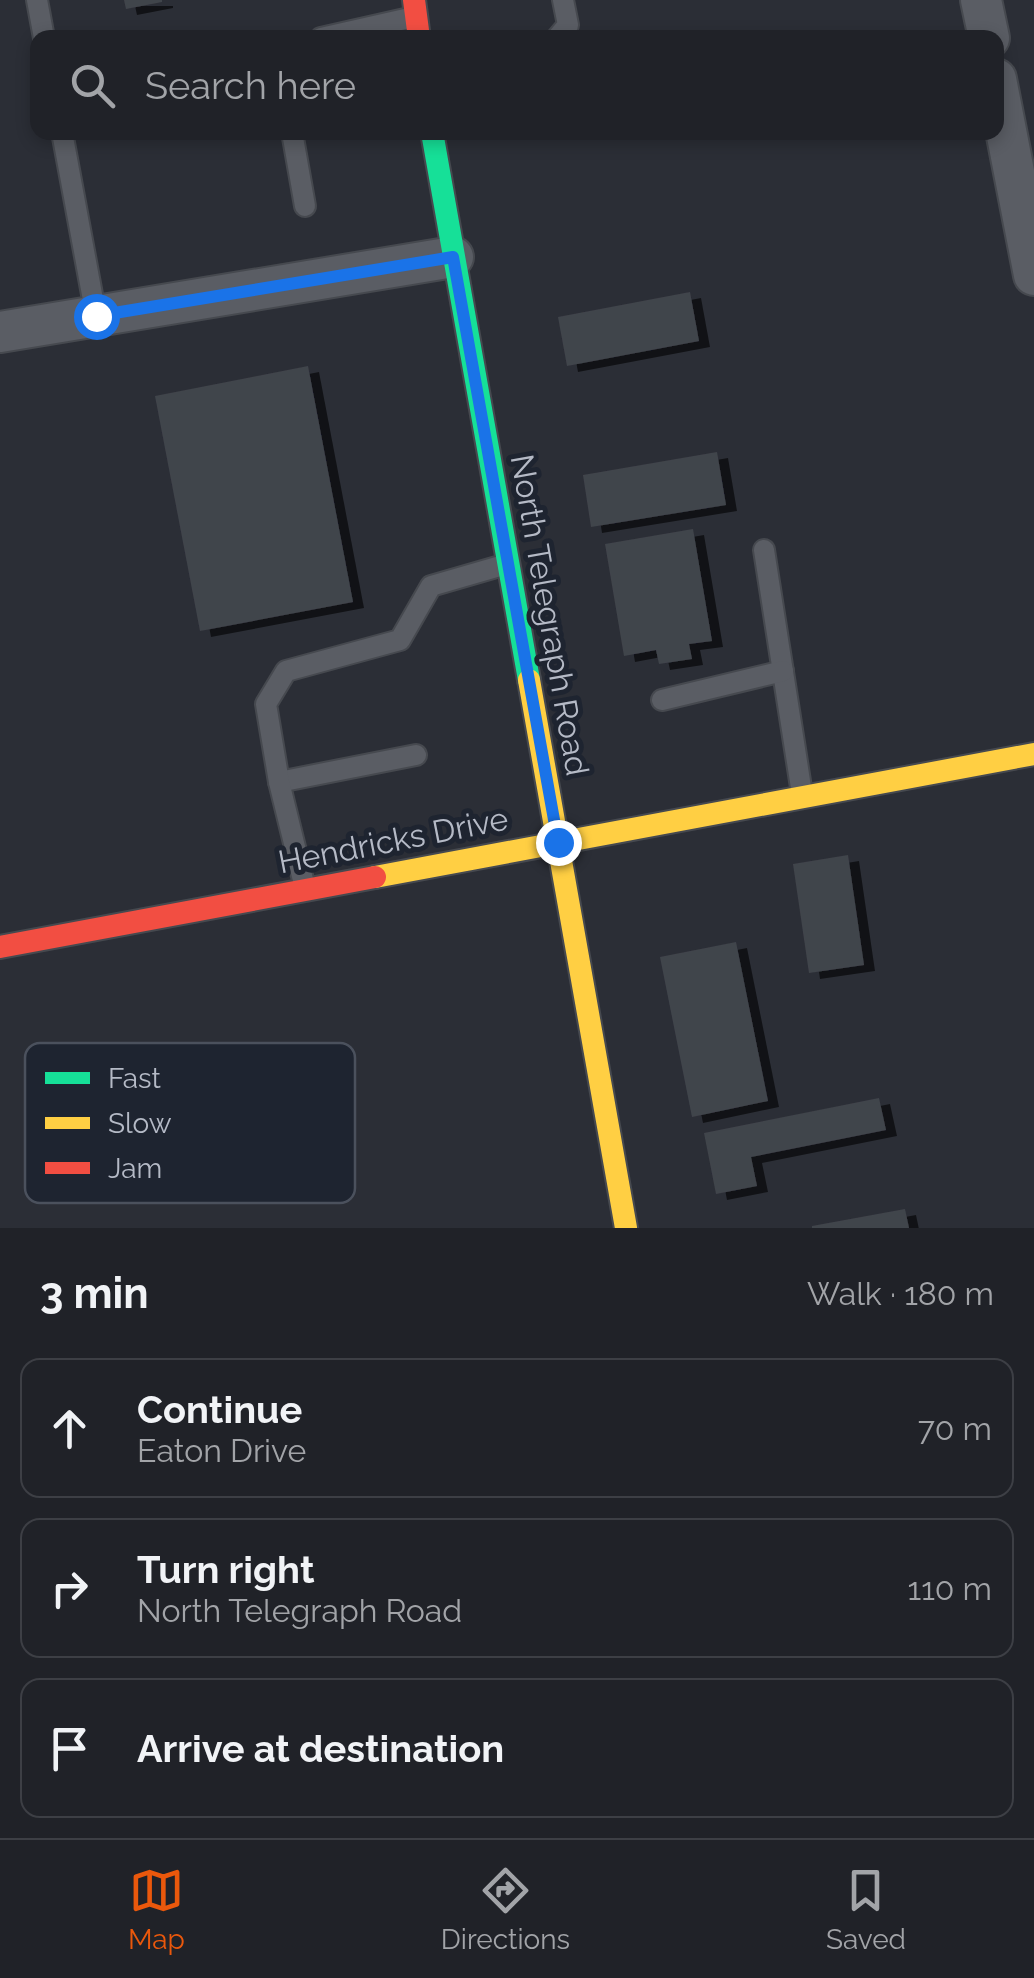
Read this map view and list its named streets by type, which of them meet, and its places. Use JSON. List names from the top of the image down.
{
  "streets": {
    "main road": ["North Telegraph Road", "Hendricks Drive"]
  },
  "crossings": [
    ["North Telegraph Road", "Hendricks Drive"]
  ],
  "legend": ["Fast", "Slow", "Jam"],
  "page": {
    "search": "Search here",
    "heading": ["3 min", "Walk · 180 m"],
    "list": [
      ["Continue", "Eaton Drive", "70 m"],
      ["Turn right", "North Telegraph Road", "110 m"],
      "Arrive at destination"
    ],
    "nav": ["Map", "Directions", "Saved"]
  }
}
